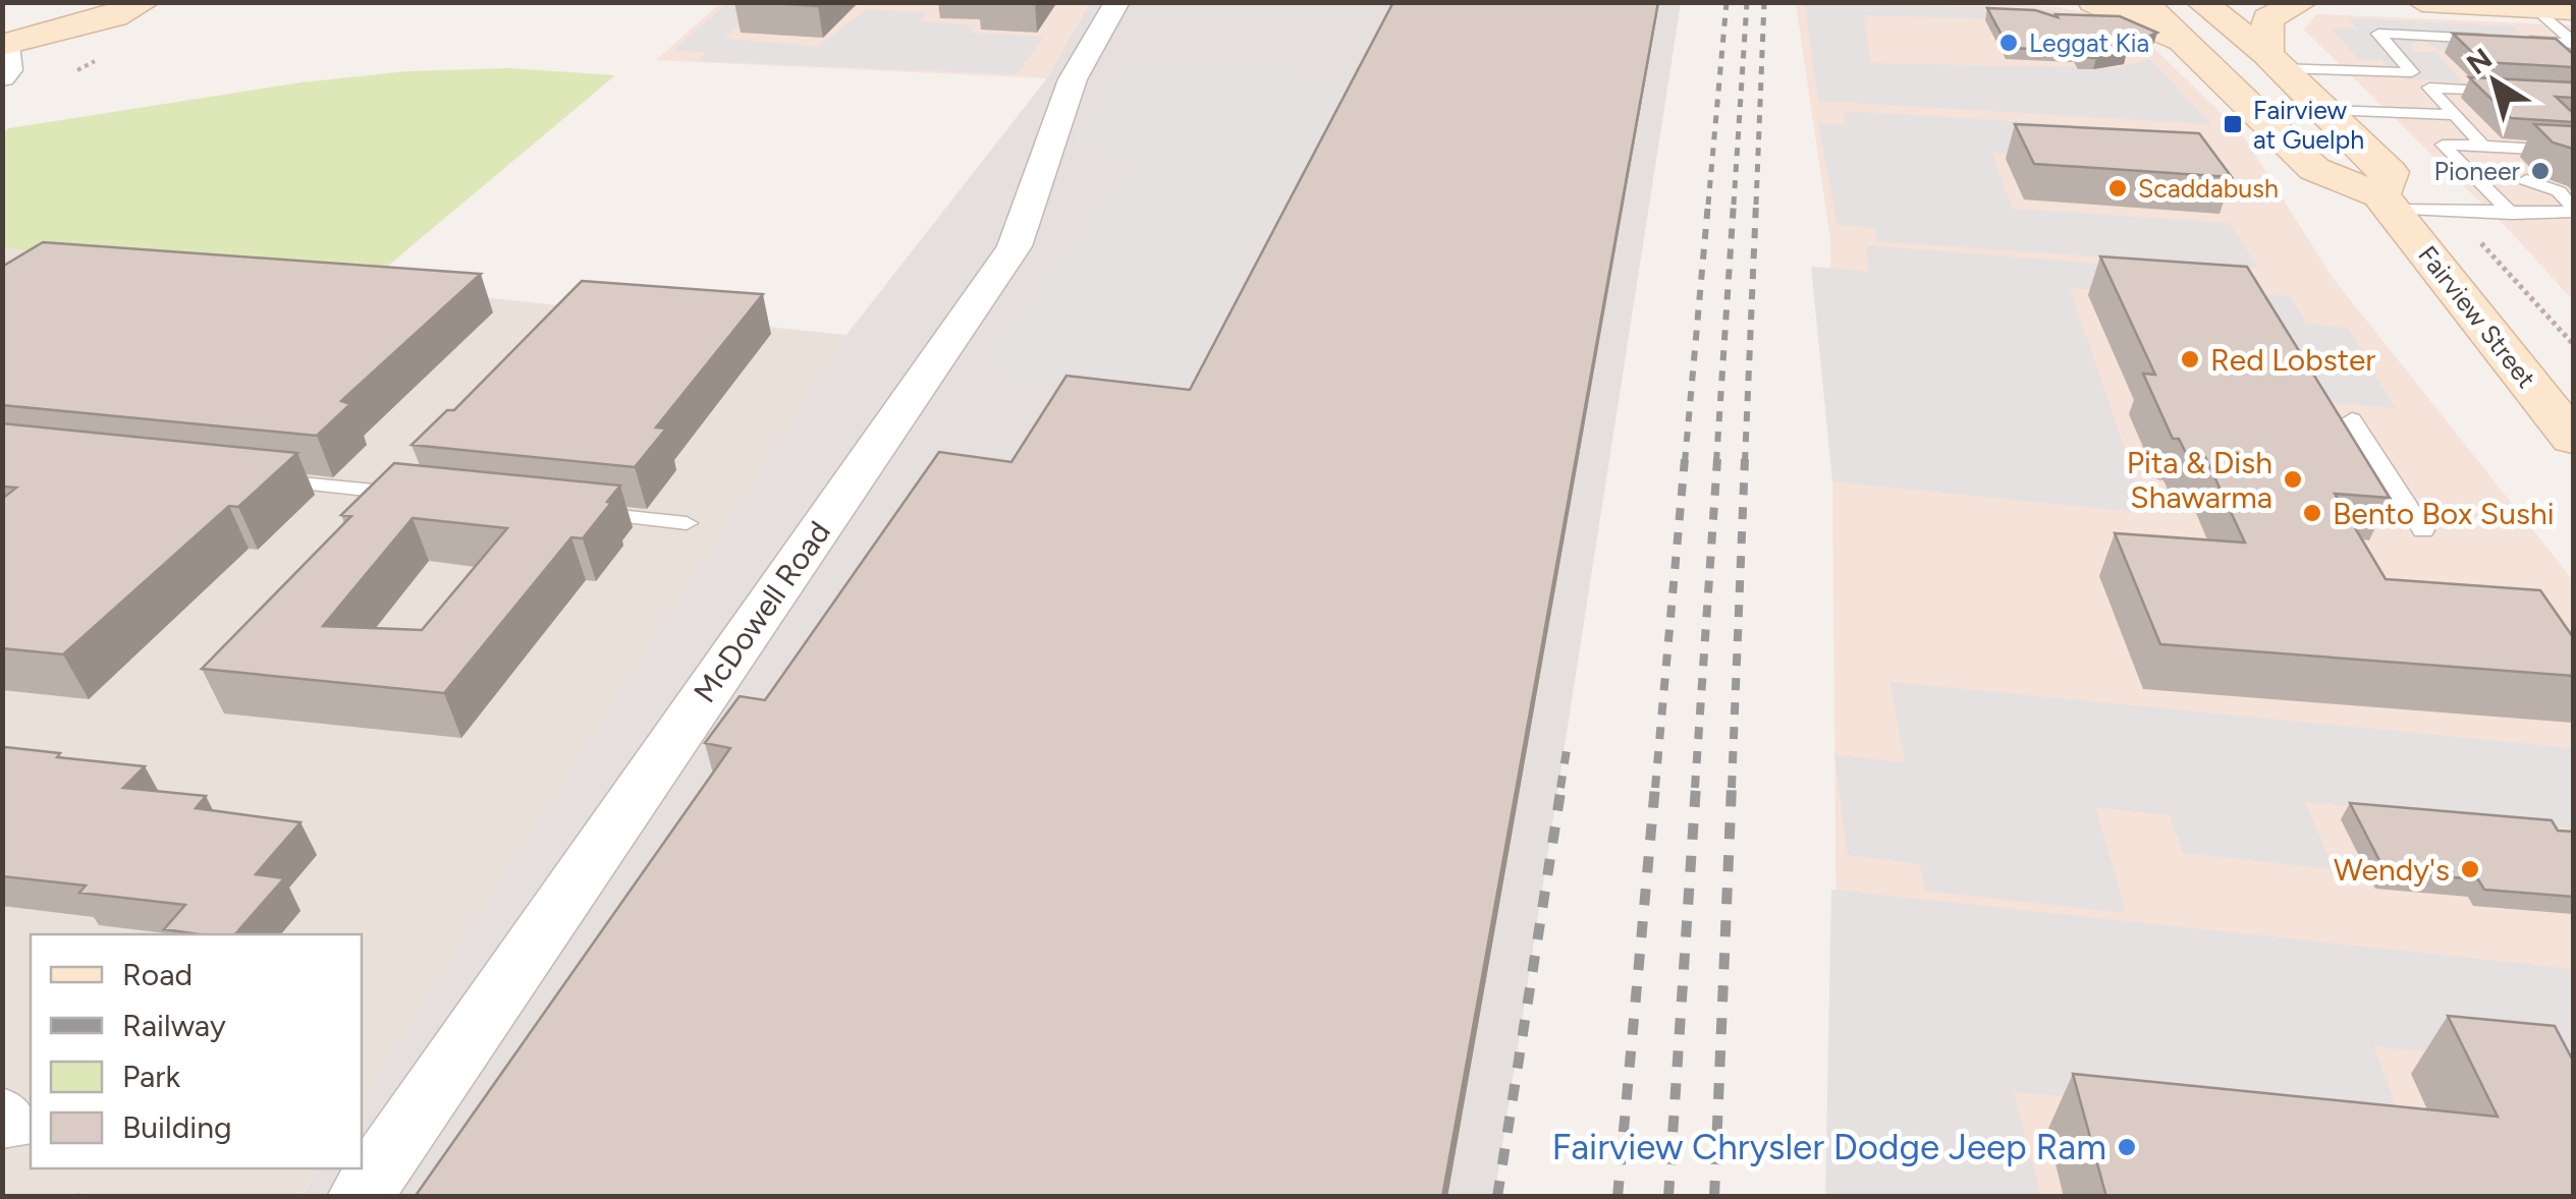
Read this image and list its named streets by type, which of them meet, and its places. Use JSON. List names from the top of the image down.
{
  "streets": {
    "main road": ["Fairview Street"],
    "street": ["McDowell Road"]
  },
  "places": {
    "other": [
      "Leggat Kia",
      "Pioneer",
      "Scaddabush",
      "Red Lobster",
      "Pita & Dish Shawarma",
      "Bento Box Sushi",
      "Wendy's",
      "Fairview Chrysler Dodge Jeep Ram"
    ],
    "transit": ["Fairview at Guelph"]
  },
  "legend": [
    "Road",
    "Railway",
    "Park",
    "Building"
  ],
  "north": "top left"
}
